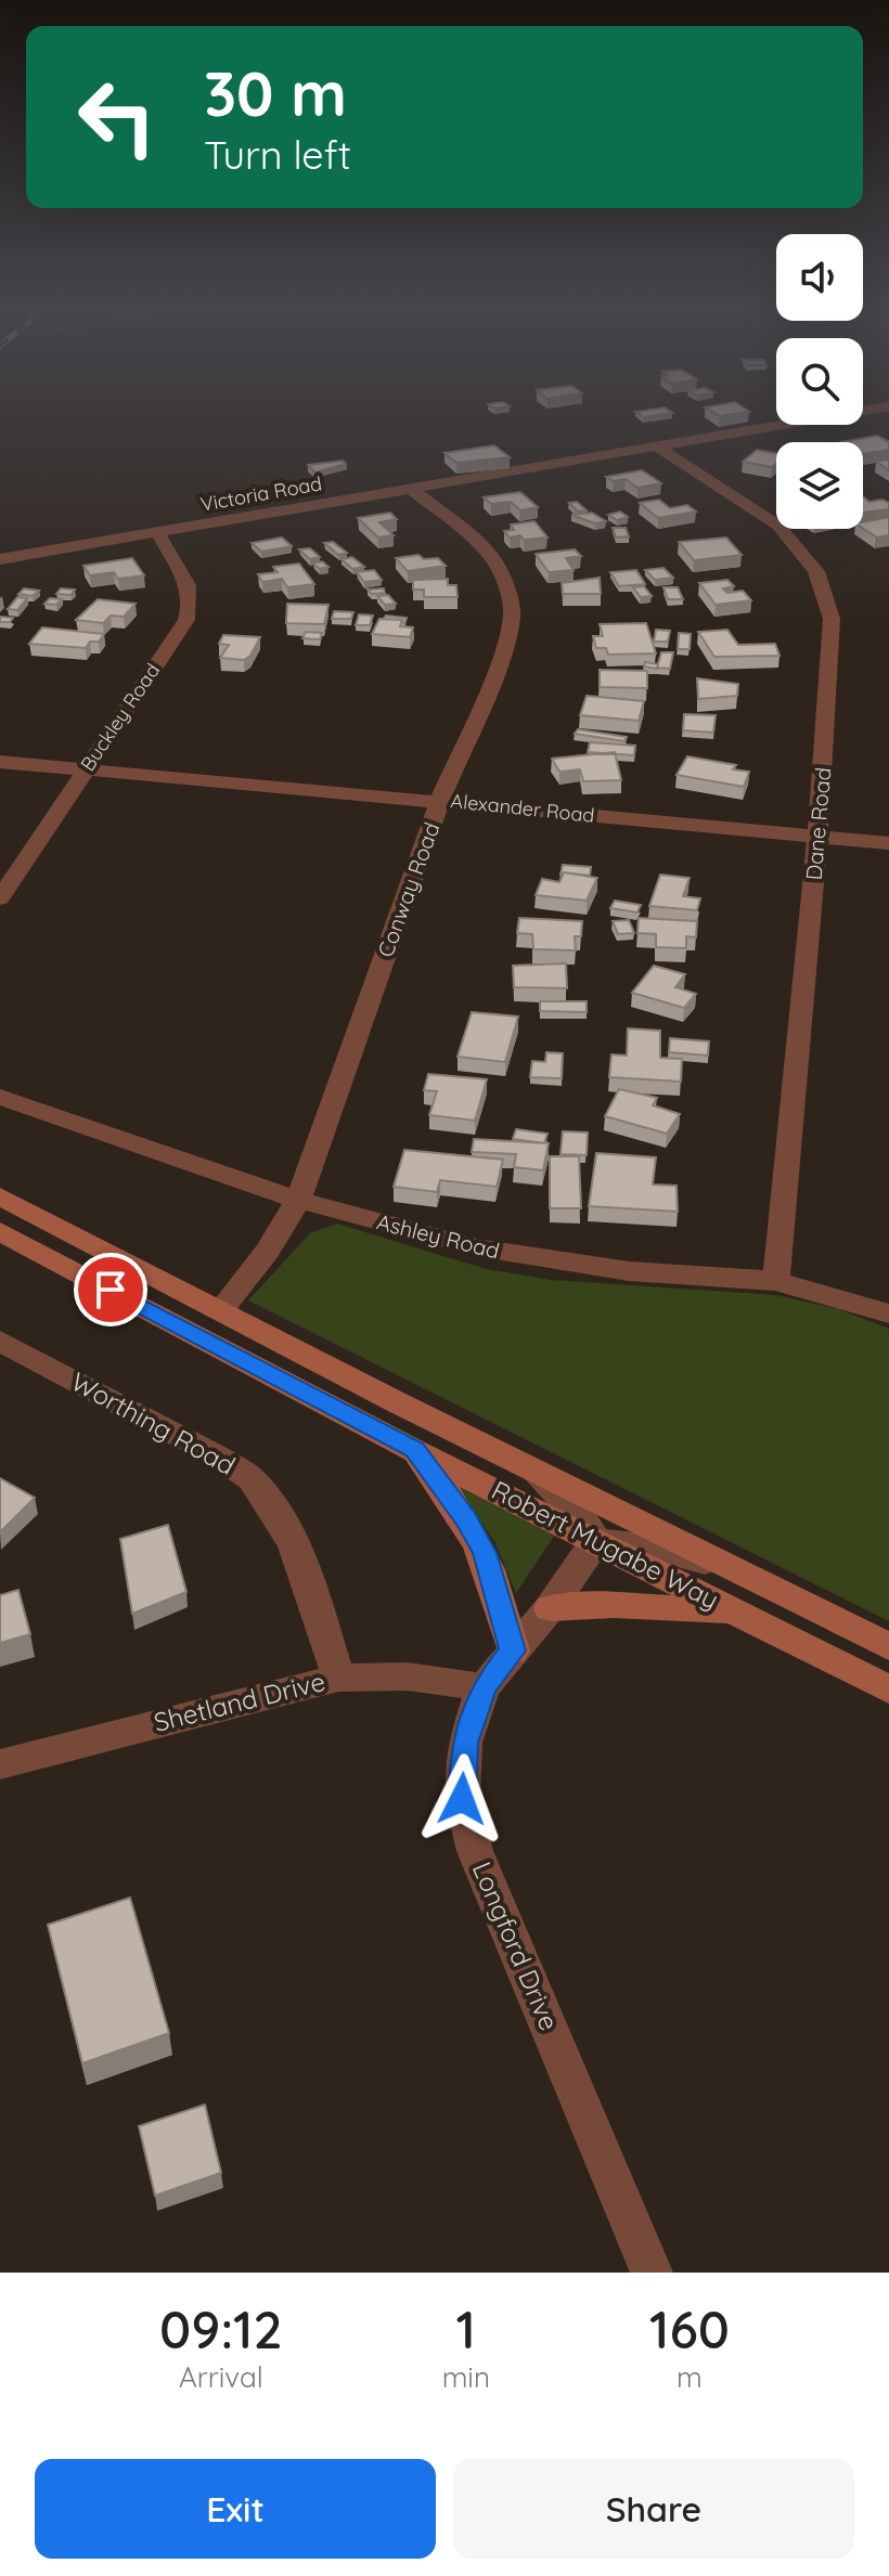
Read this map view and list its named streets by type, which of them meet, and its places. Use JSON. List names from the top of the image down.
{
  "streets": {
    "main road": ["Robert Mugabe Way"],
    "street": [
      "Victoria Road",
      "Buckley Road",
      "Alexander Road",
      "Dane Road",
      "Conway Road",
      "Ashley Road",
      "Worthing Road",
      "Shetland Drive",
      "Longford Drive"
    ]
  },
  "crossings": [
    ["Victoria Road", "Buckley Road"],
    ["Victoria Road", "Dane Road"],
    ["Victoria Road", "Conway Road"],
    ["Buckley Road", "Alexander Road"],
    ["Alexander Road", "Dane Road"],
    ["Alexander Road", "Conway Road"],
    ["Dane Road", "Ashley Road"],
    ["Conway Road", "Ashley Road"],
    ["Conway Road", "Robert Mugabe Way"],
    ["Worthing Road", "Shetland Drive"],
    ["Robert Mugabe Way", "Longford Drive"],
    ["Shetland Drive", "Longford Drive"]
  ],
  "page": {
    "turn": ["30 m", "Turn left"],
    "eta": [
      "09:12",
      "Arrival",
      "1",
      "min",
      "160",
      "m"
    ],
    "buttons": ["Exit", "Share"]
  }
}
